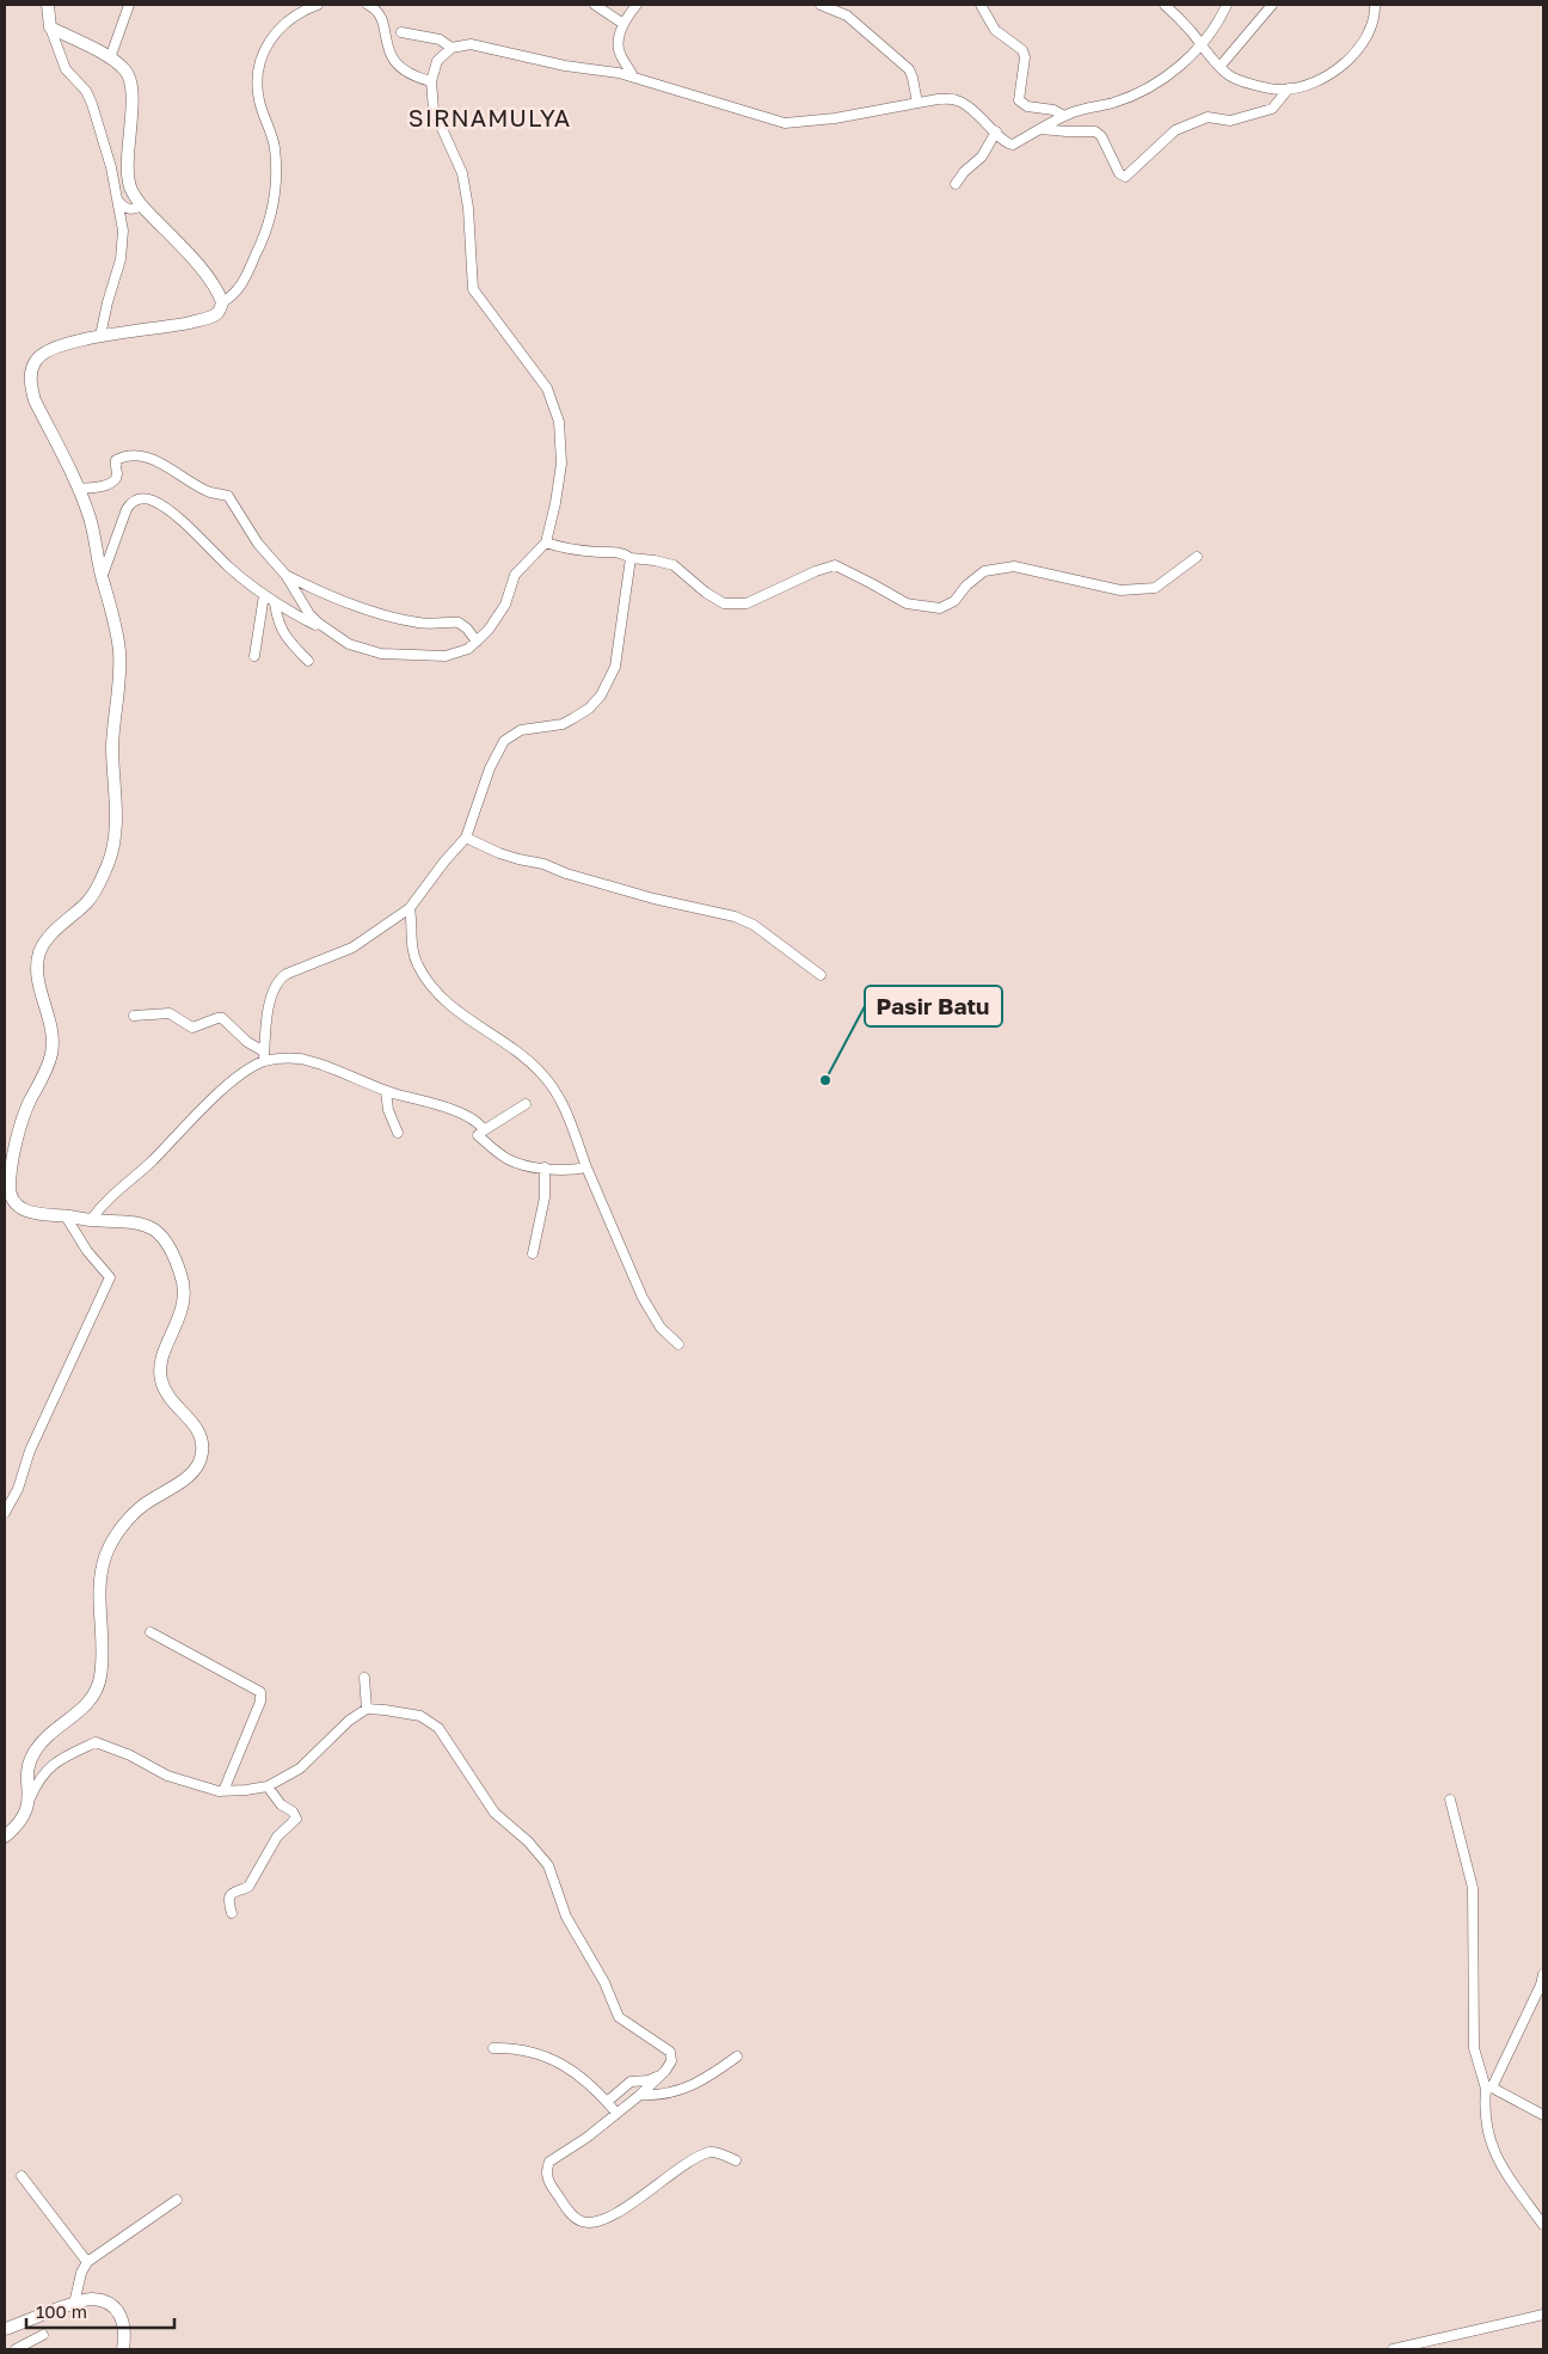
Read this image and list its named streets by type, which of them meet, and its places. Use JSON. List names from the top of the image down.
{
  "districts": ["SIRNAMULYA"],
  "places": ["Pasir Batu"],
  "scale_bar": "100 m"
}
